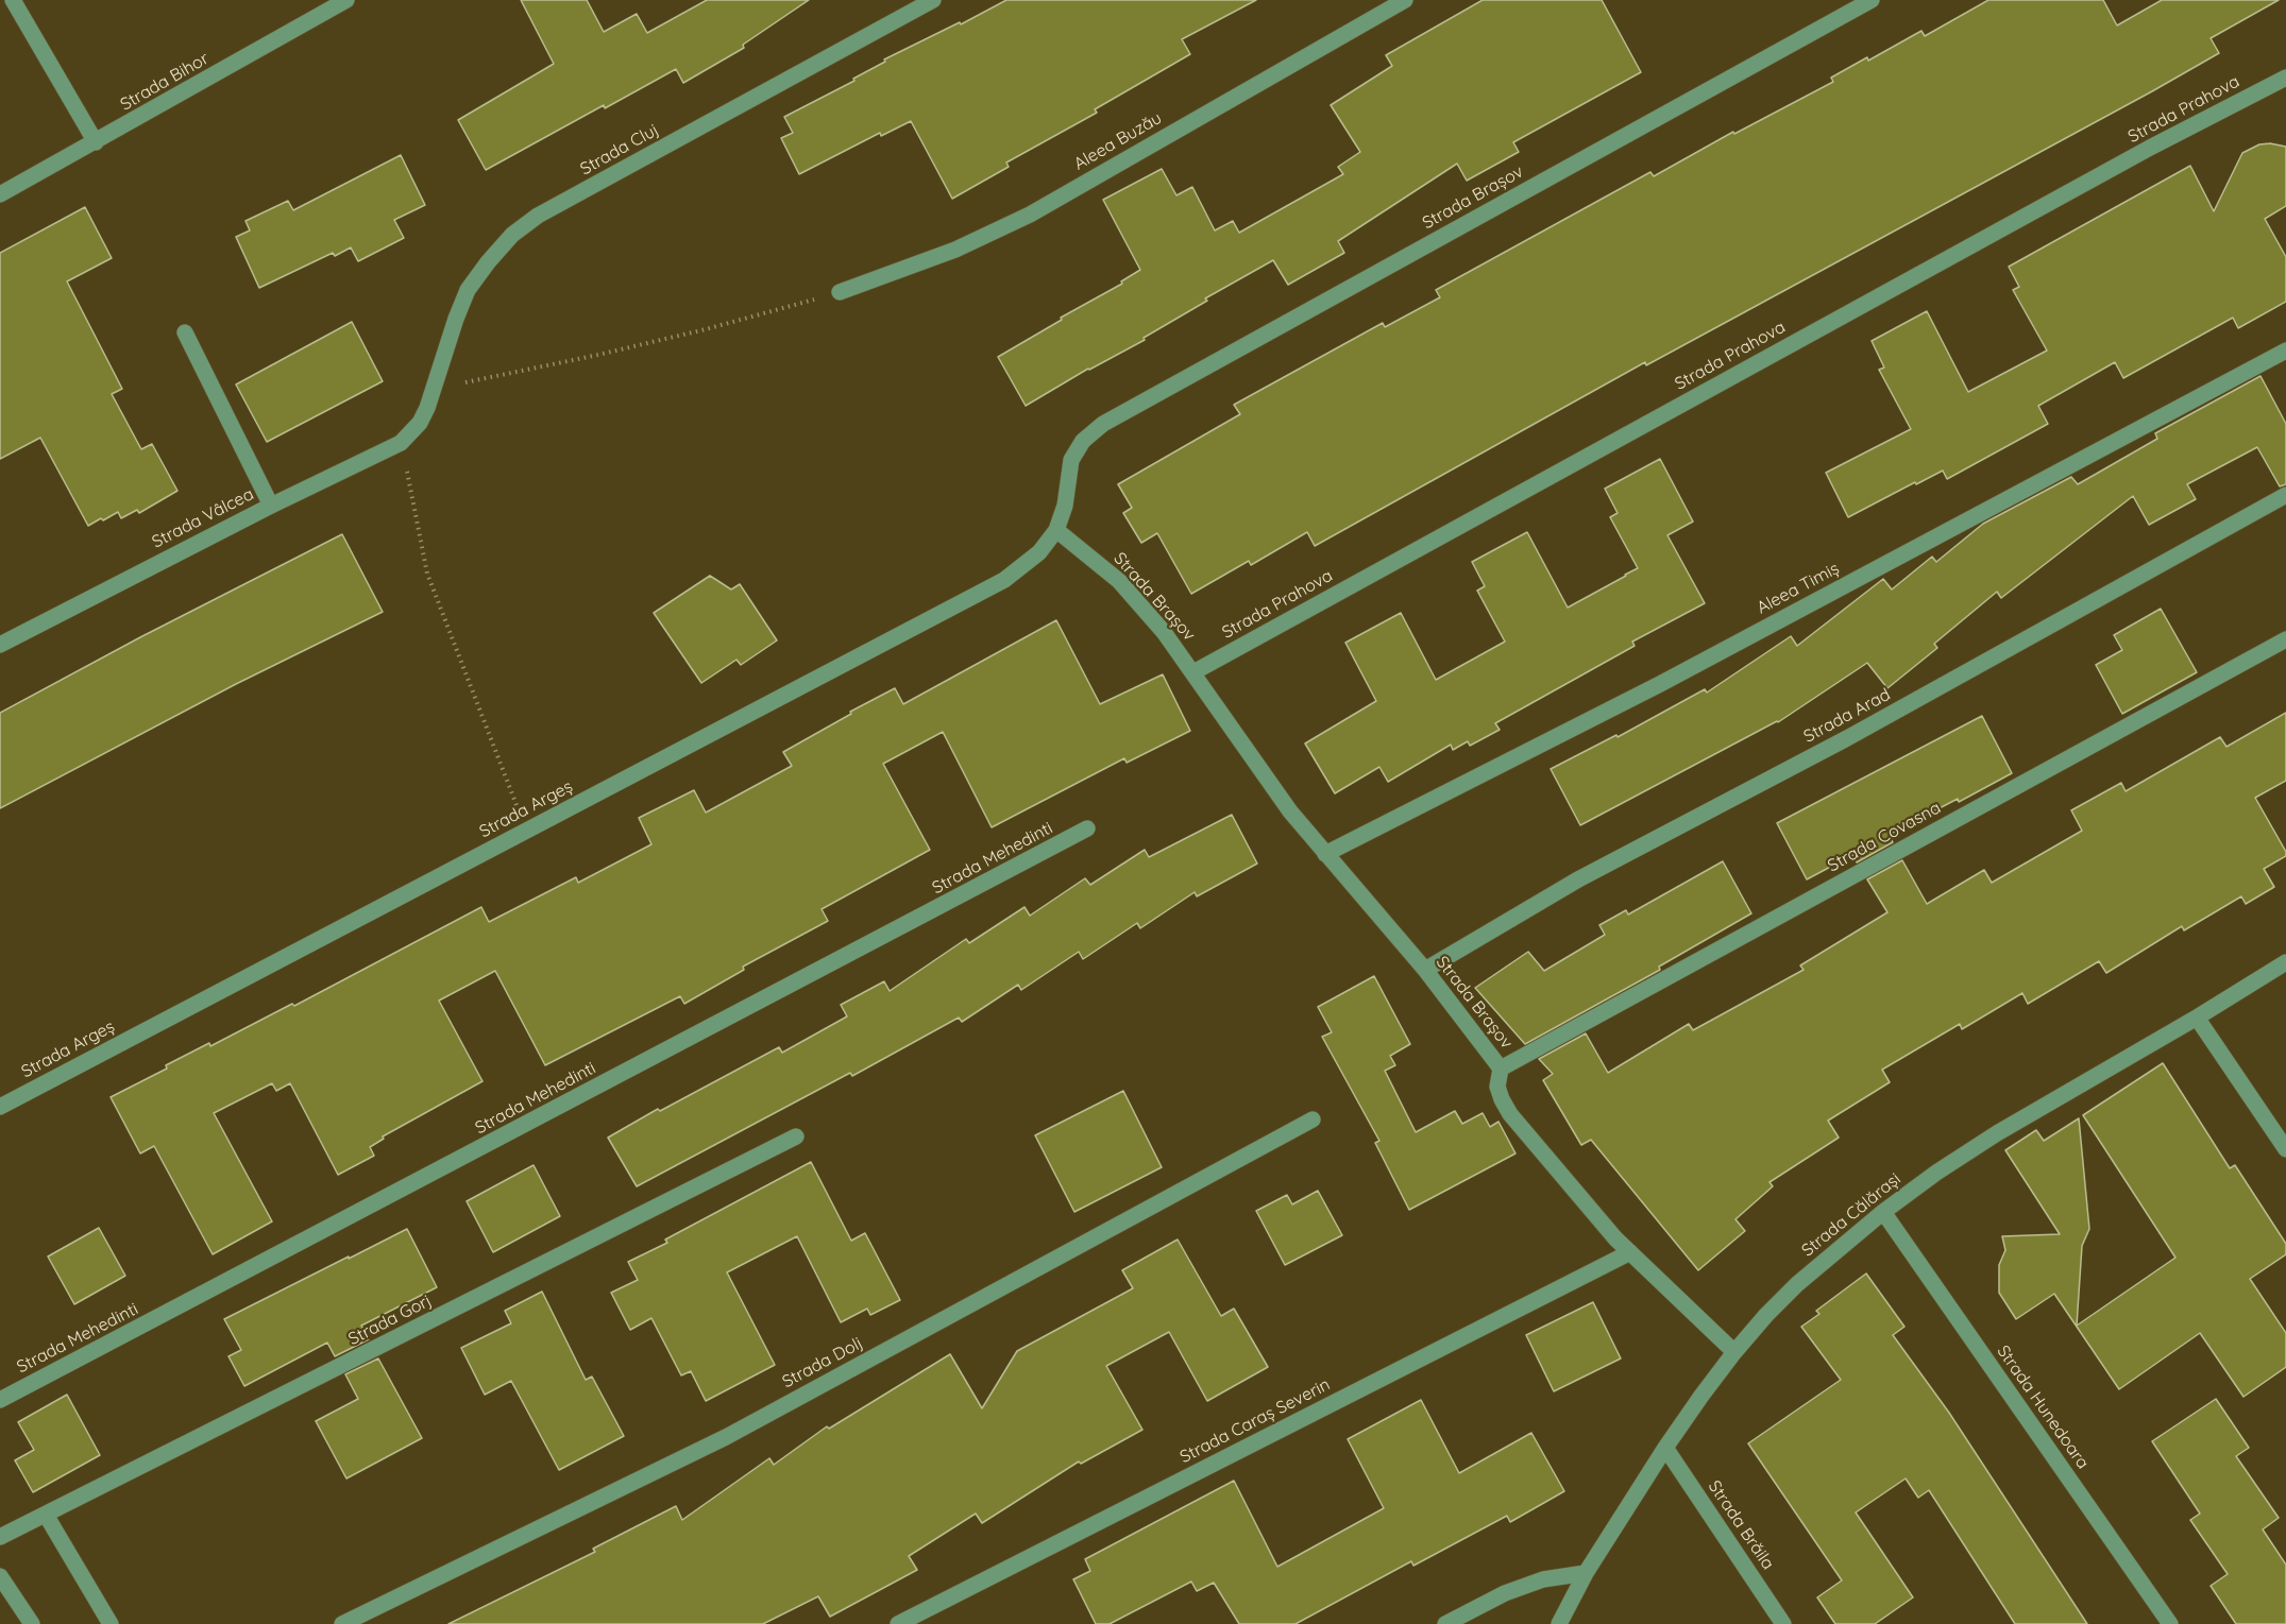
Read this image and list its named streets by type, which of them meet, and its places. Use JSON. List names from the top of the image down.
{
  "streets": {
    "street": [
      "Strada Bihor",
      "Strada Prahova",
      "Aleea Buzău",
      "Strada Cluj",
      "Strada Brașov",
      "Strada Vâlcea",
      "Aleea Timiș",
      "Strada Arad",
      "Strada Argeș",
      "Strada Covasna",
      "Strada Mehedinti",
      "Strada Călărași",
      "Strada Gorj",
      "Strada Dolj",
      "Strada Hunedoara",
      "Strada Caraș Severin",
      "Strada Brăila"
    ]
  },
  "crossings": [
    ["Strada Prahova", "Strada Brașov"],
    ["Strada Cluj", "Strada Vâlcea"],
    ["Strada Brașov", "Aleea Timiș"],
    ["Strada Brașov", "Strada Arad"],
    ["Strada Brașov", "Strada Argeș"],
    ["Strada Brașov", "Strada Covasna"],
    ["Strada Brașov", "Strada Călărași"],
    ["Strada Brașov", "Strada Caraș Severin"],
    ["Strada Călărași", "Strada Hunedoara"],
    ["Strada Călărași", "Strada Brăila"]
  ]
}
